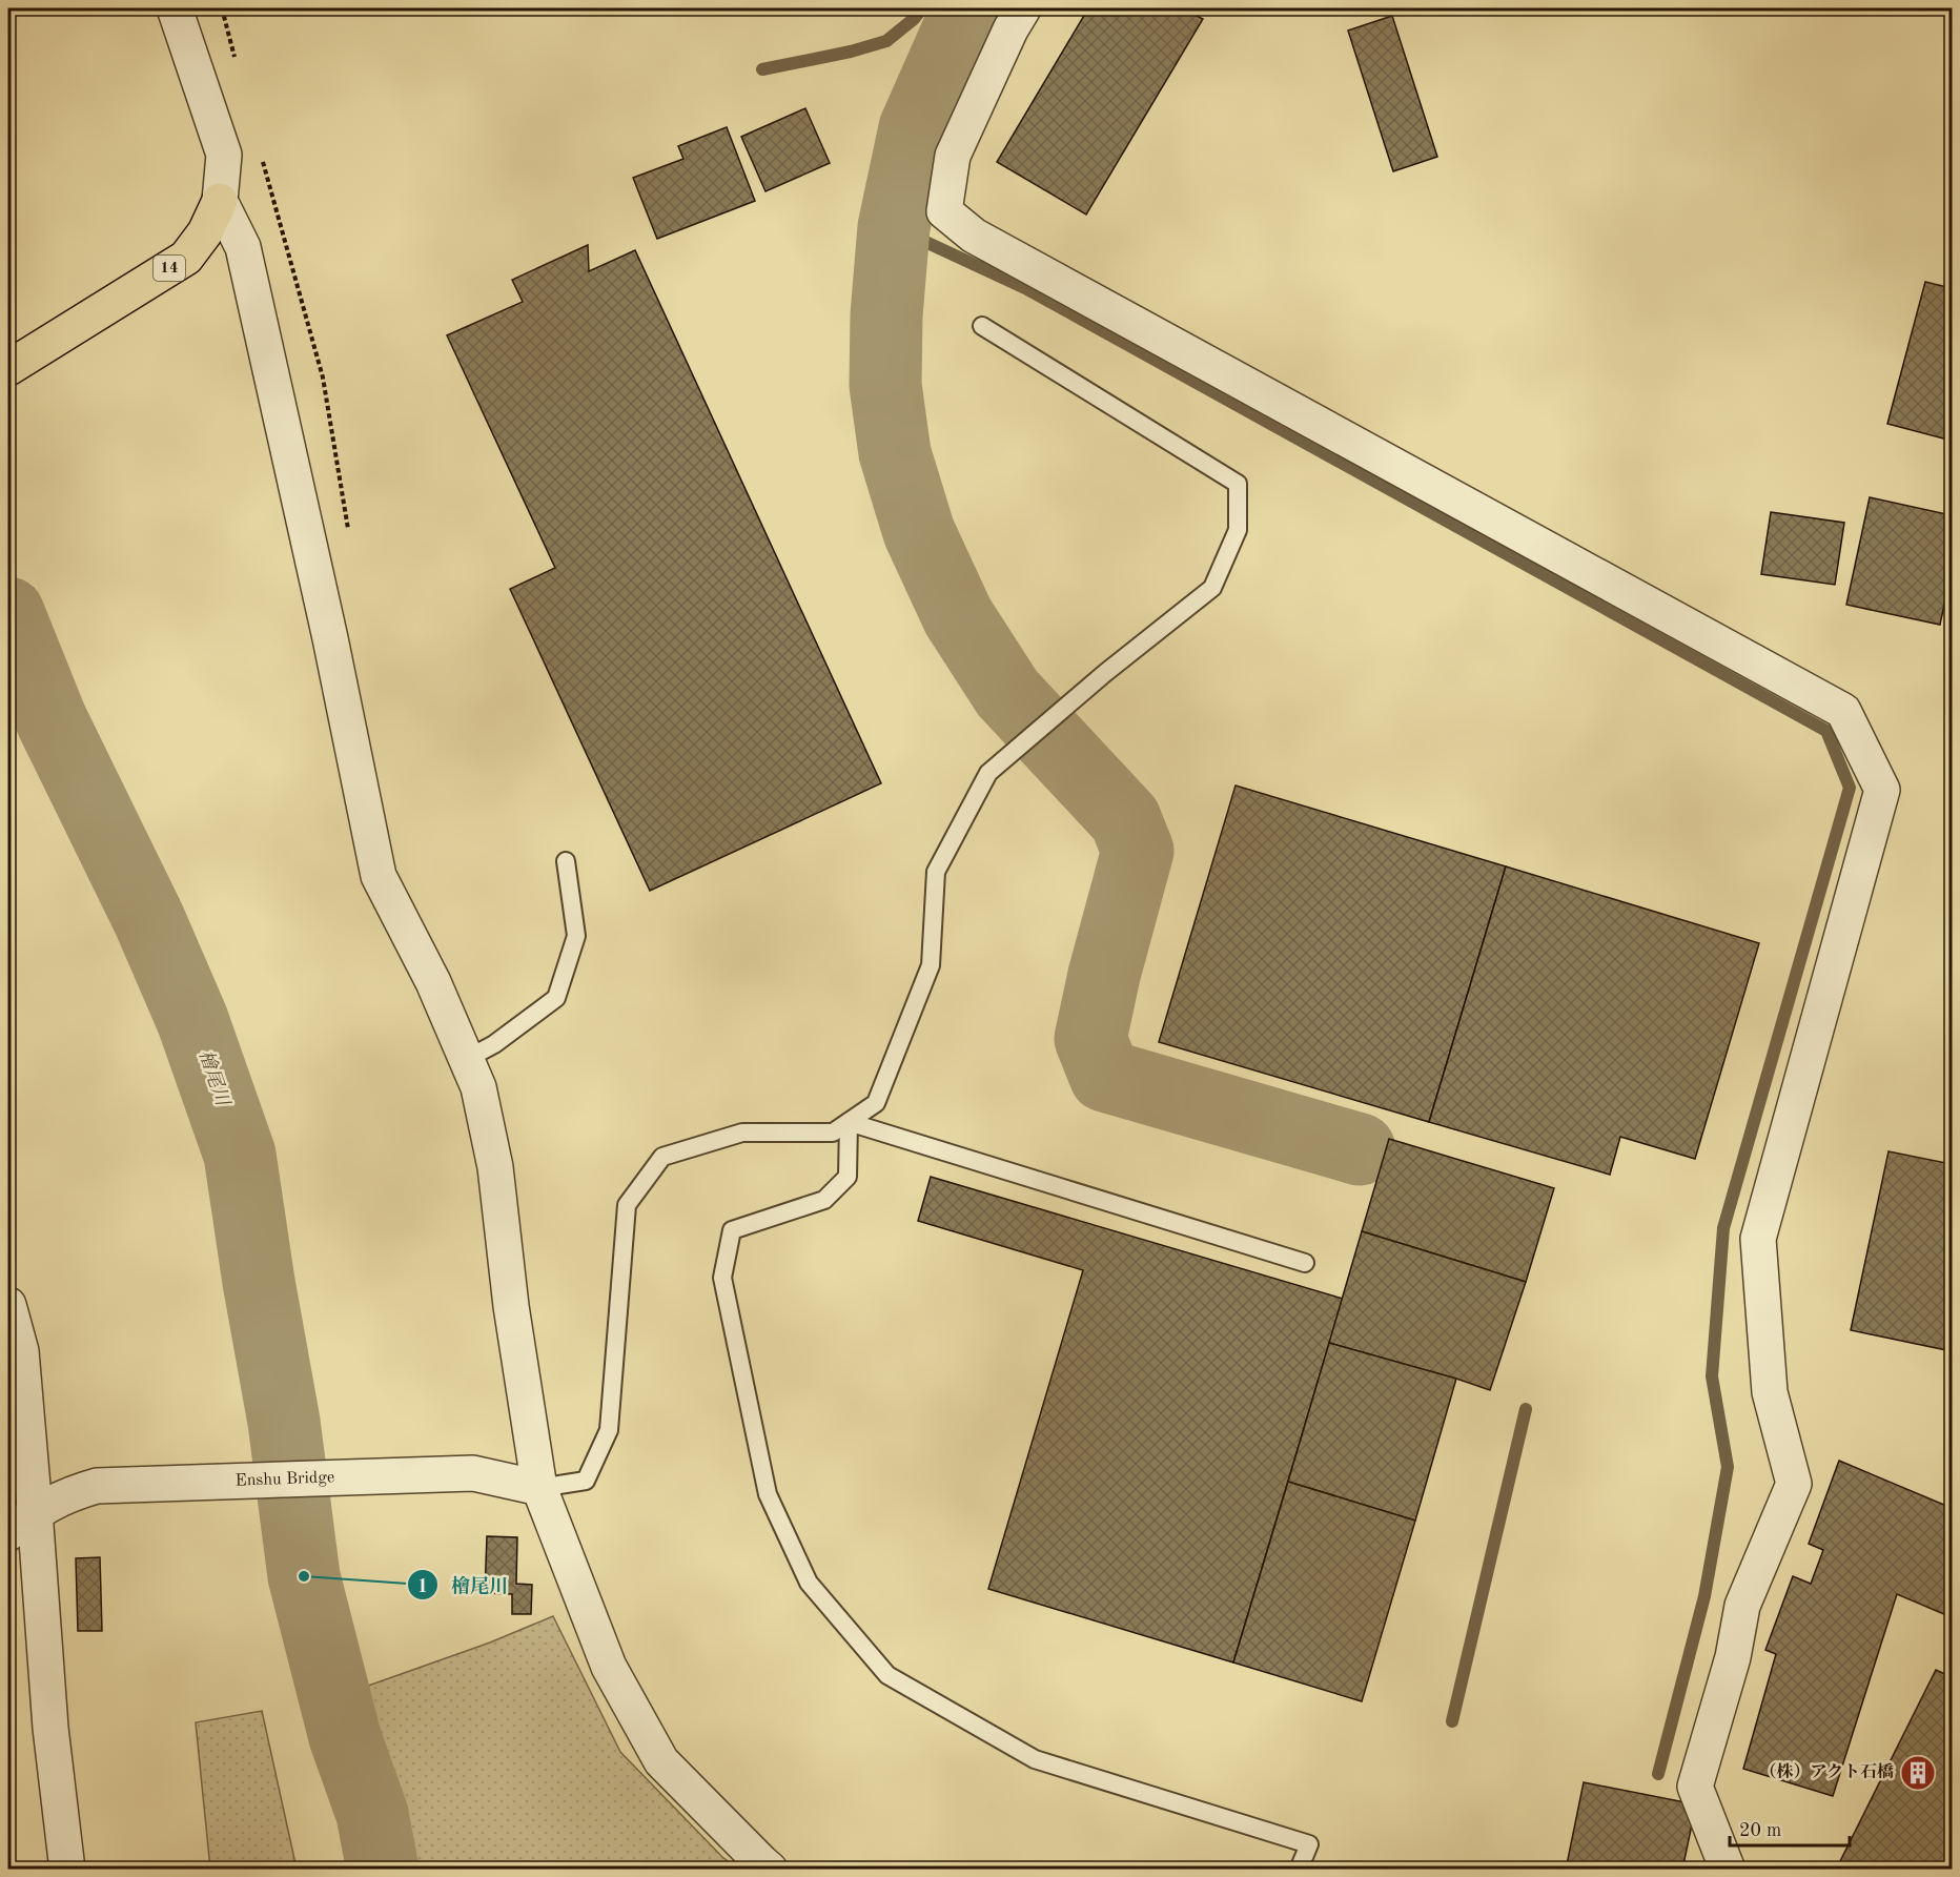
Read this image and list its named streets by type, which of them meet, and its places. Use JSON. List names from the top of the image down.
{
  "streets": {
    "main road": ["14"],
    "street": ["Enshu Bridge"]
  },
  "water": ["檜尾川"],
  "places": {
    "other": ["檜尾川"],
    "building": ["（株）アクト石橋"]
  },
  "scale_bar": "20 m"
}
